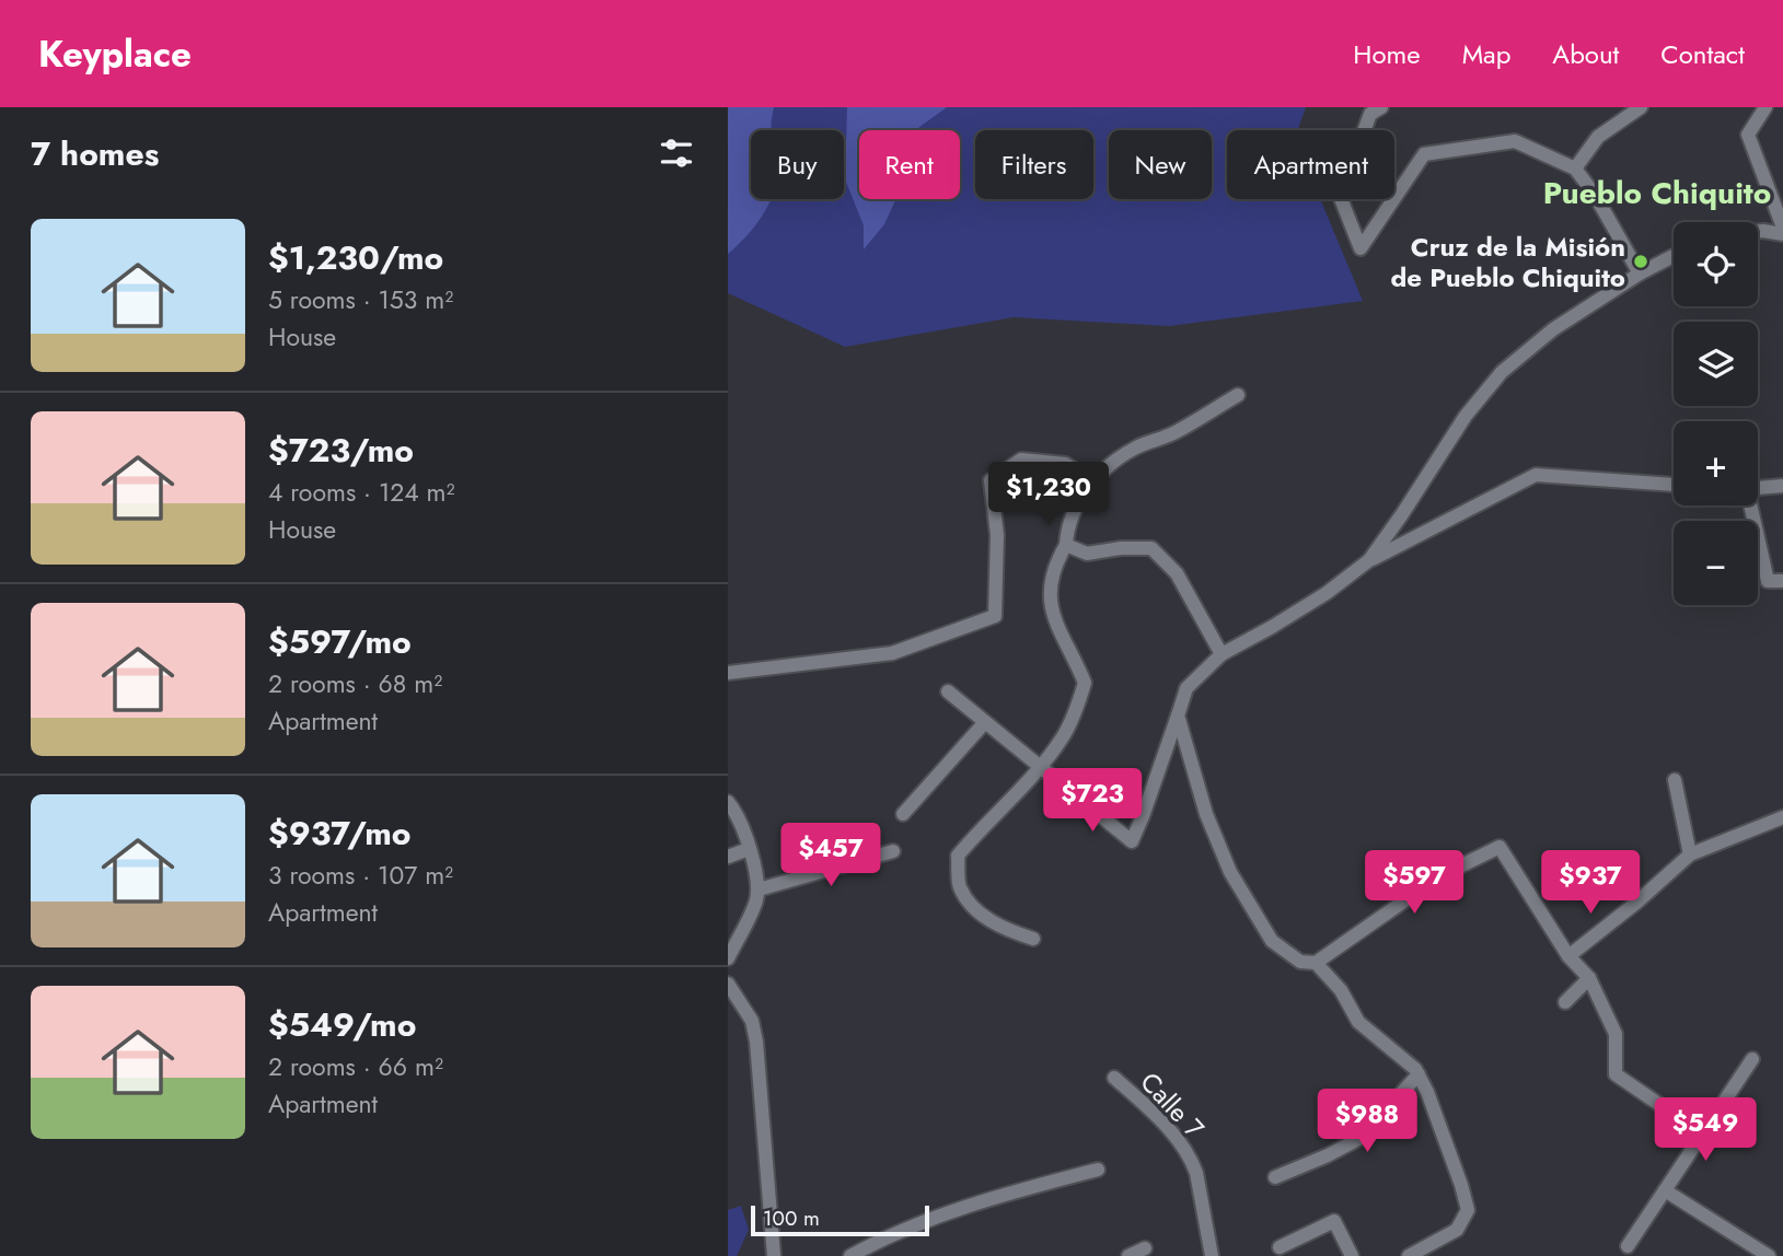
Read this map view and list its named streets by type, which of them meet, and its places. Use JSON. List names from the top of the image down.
{
  "streets": {
    "street": ["Calle 7"]
  },
  "districts": ["Pueblo Chiquito"],
  "places": ["Cruz de la Misión de Pueblo Chiquito"],
  "scale_bar": "100 m",
  "page": {
    "header": "Keyplace",
    "nav": [
      "Home",
      "Map",
      "About",
      "Contact"
    ],
    "heading": "7 homes",
    "chip": [
      "Buy",
      "Rent",
      "Filters",
      "New",
      "Apartment"
    ],
    "list": [
      {
        "name": "$1,230/mo",
        "note": "5 rooms · 153 m² · House"
      },
      {
        "name": "$723/mo",
        "note": "4 rooms · 124 m² · House"
      },
      {
        "name": "$597/mo",
        "note": "2 rooms · 68 m² · Apartment"
      },
      {
        "name": "$937/mo",
        "note": "3 rooms · 107 m² · Apartment"
      },
      {
        "name": "$549/mo",
        "note": "2 rooms · 66 m² · Apartment"
      }
    ],
    "map_buttons": ["+", "−"],
    "price": [
      "$1,230",
      "$723",
      "$457",
      "$597",
      "$937",
      "$988",
      "$549"
    ],
    "scale": "100 m"
  }
}
